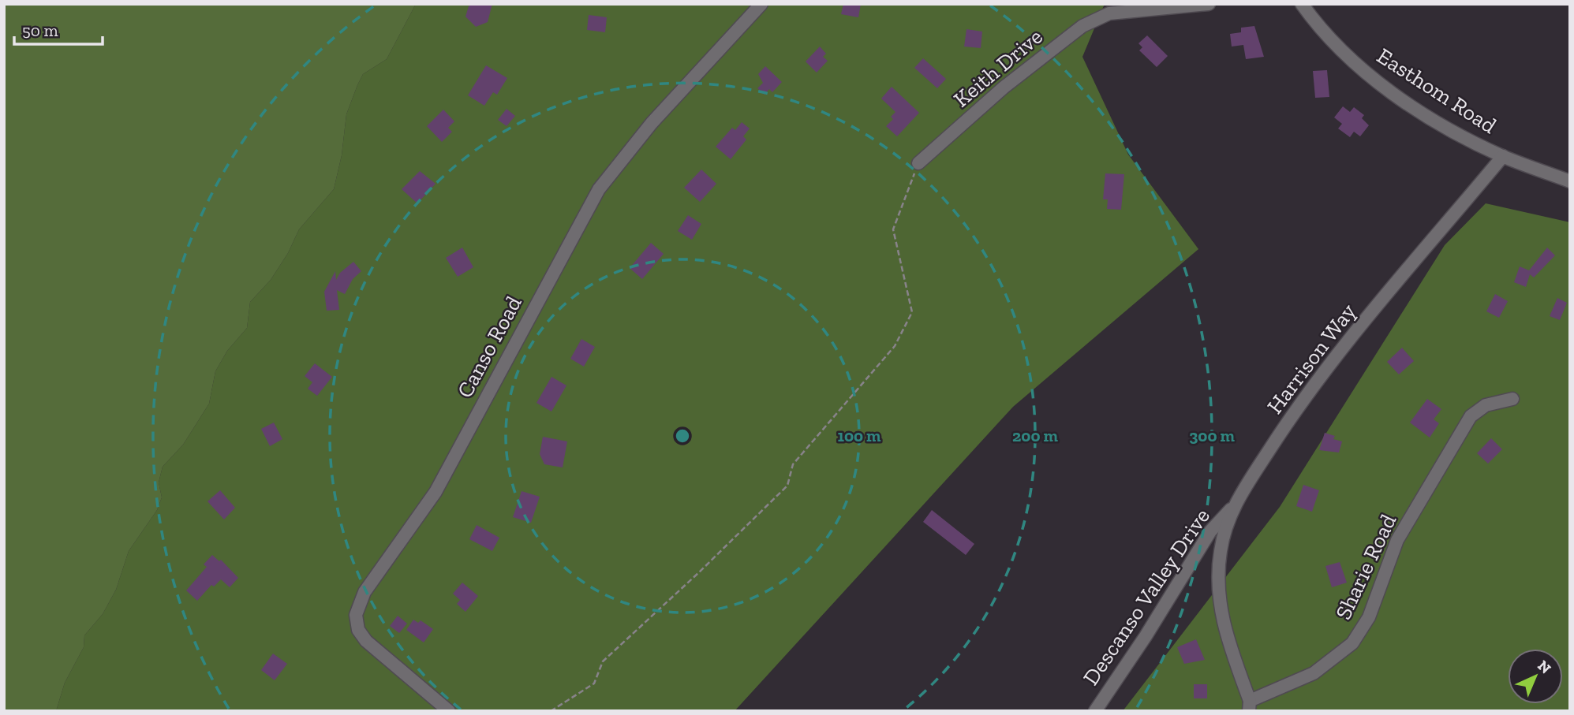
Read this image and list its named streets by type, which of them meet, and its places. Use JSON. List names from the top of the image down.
{
  "streets": {
    "street": [
      "Keith Drive",
      "Easthom Road",
      "Canso Road",
      "Harrison Way",
      "Sharie Road",
      "Descanso Valley Drive"
    ]
  },
  "crossings": [
    ["Easthom Road", "Harrison Way"],
    ["Harrison Way", "Sharie Road"],
    ["Harrison Way", "Descanso Valley Drive"]
  ],
  "scale_bar": "50 m",
  "north": "top right",
  "rings": ["100 m", "200 m", "300 m"]
}
